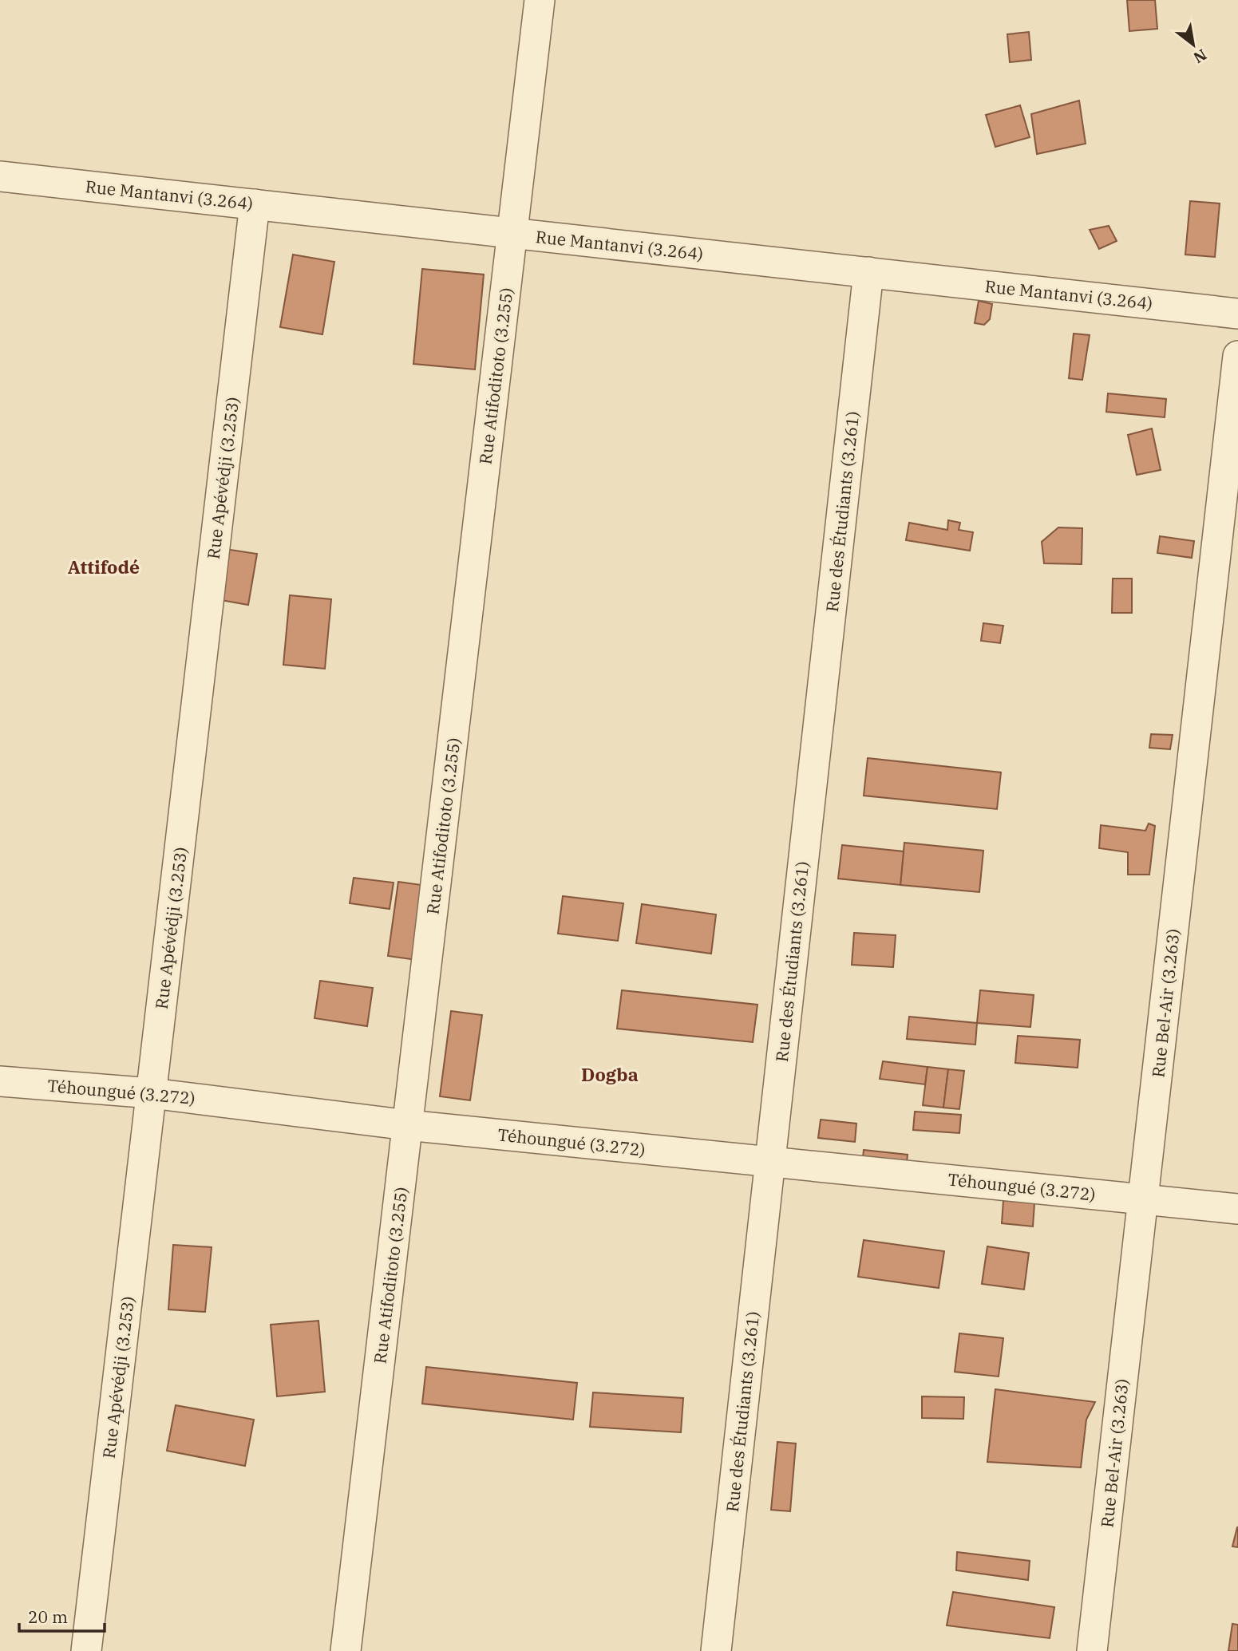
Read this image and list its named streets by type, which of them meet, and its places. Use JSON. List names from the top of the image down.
{
  "streets": {
    "street": [
      "Rue Mantanvi (3.264)",
      "Rue Atifoditoto (3.255)",
      "Rue Apévédji (3.253)",
      "Rue des Étudiants (3.261)",
      "Rue Bel-Air (3.263)",
      "Téhoungué (3.272)"
    ]
  },
  "crossings": [
    ["Rue Mantanvi (3.264)", "Rue Atifoditoto (3.255)"],
    ["Rue Mantanvi (3.264)", "Rue Apévédji (3.253)"],
    ["Rue Mantanvi (3.264)", "Rue des Étudiants (3.261)"],
    ["Rue Atifoditoto (3.255)", "Téhoungué (3.272)"],
    ["Rue Apévédji (3.253)", "Téhoungué (3.272)"],
    ["Rue des Étudiants (3.261)", "Téhoungué (3.272)"],
    ["Rue Bel-Air (3.263)", "Téhoungué (3.272)"]
  ],
  "districts": ["Attifodé", "Dogba"],
  "scale_bar": "20 m",
  "north": "bottom right"
}
